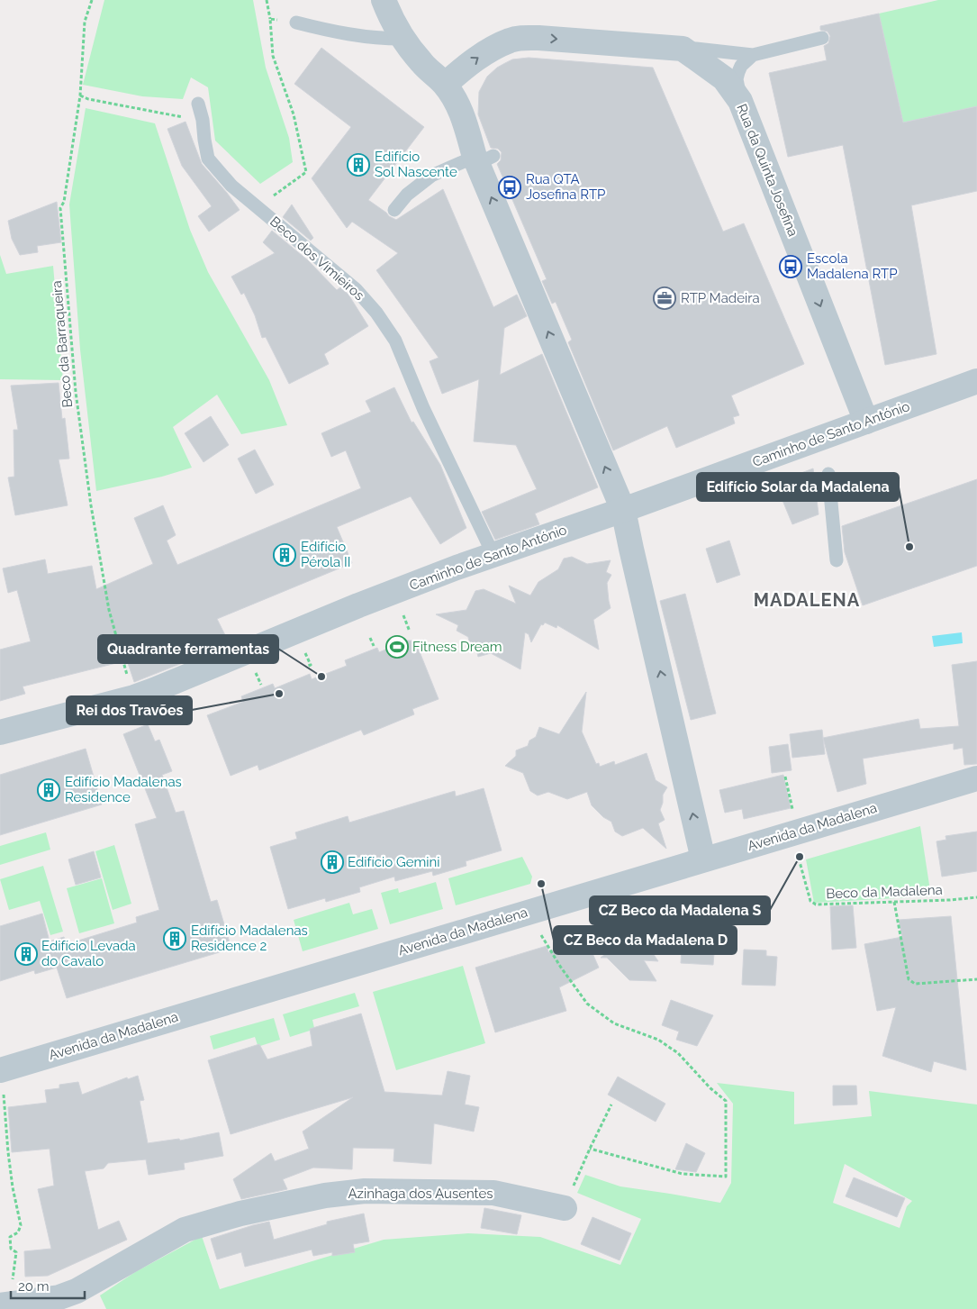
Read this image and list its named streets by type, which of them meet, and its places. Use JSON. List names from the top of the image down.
{
  "streets": {
    "street": [
      "Rua da Quinta Josefina",
      "Caminho de Santo António",
      "Avenida da Madalena",
      "Azinhaga dos Ausentes"
    ],
    "lane": ["Beco dos Vimieiros"],
    "path": ["Beco da Barraqueira", "Beco da Madalena"]
  },
  "crossings": [
    ["Rua da Quinta Josefina", "Caminho de Santo António"],
    ["Beco dos Vimieiros", "Caminho de Santo António"]
  ],
  "one_way": ["Rua da Quinta Josefina"],
  "districts": ["MADALENA"],
  "places": {
    "building": [
      "Edifício Sol Nascente",
      "Edifício Pérola II",
      "Edifício Madalenas Residence",
      "Edifício Gemini",
      "Edifício Madalenas Residence 2",
      "Edifício Levada do Cavalo"
    ],
    "bus stop": ["Rua QTA Josefina RTP", "Escola Madalena RTP"],
    "office": ["RTP Madeira"],
    "other": [
      "Edifício Solar da Madalena",
      "Quadrante ferramentas",
      "Rei dos Travões",
      "CZ Beco da Madalena S",
      "CZ Beco da Madalena D"
    ],
    "sports": ["Fitness Dream"]
  },
  "scale_bar": "20 m"
}
